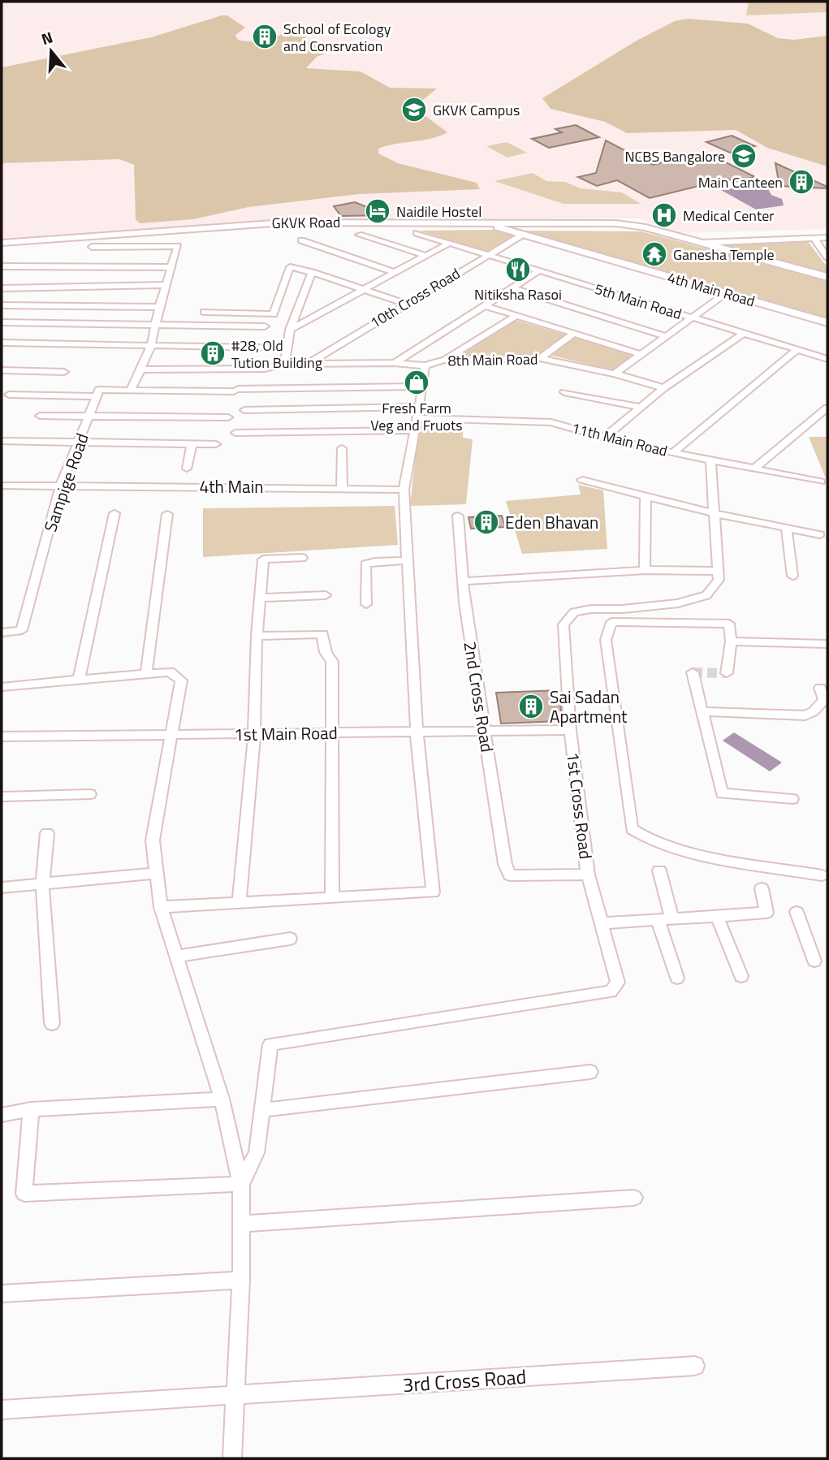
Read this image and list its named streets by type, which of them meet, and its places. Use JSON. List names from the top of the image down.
{
  "streets": {
    "main road": ["GKVK Road", "4th Main Road"],
    "street": [
      "10th Cross Road",
      "5th Main Road",
      "8th Main Road",
      "11th Main Road",
      "Sampige Road",
      "4th Main",
      "2nd Cross Road",
      "1st Main Road",
      "1st Cross Road",
      "3rd Cross Road"
    ]
  },
  "crossings": [
    ["GKVK Road", "4th Main Road"],
    ["4th Main Road", "10th Cross Road"],
    ["10th Cross Road", "5th Main Road"],
    ["10th Cross Road", "8th Main Road"],
    ["Sampige Road", "4th Main"],
    ["2nd Cross Road", "1st Main Road"],
    ["2nd Cross Road", "1st Cross Road"],
    ["1st Main Road", "1st Cross Road"]
  ],
  "places": {
    "building": [
      "School of Ecology and Consrvation",
      "Main Canteen",
      "#28, Old Tution Building",
      "Eden Bhavan",
      "Sai Sadan Apartment"
    ],
    "school or university": ["GKVK Campus", "NCBS Bangalore"],
    "hotel": ["Naidile Hostel"],
    "hospital": ["Medical Center"],
    "temple": ["Ganesha Temple"],
    "restaurant": ["Nitiksha Rasoi"],
    "shop": ["Fresh Farm Veg and Fruots"]
  },
  "north": "top"
}
